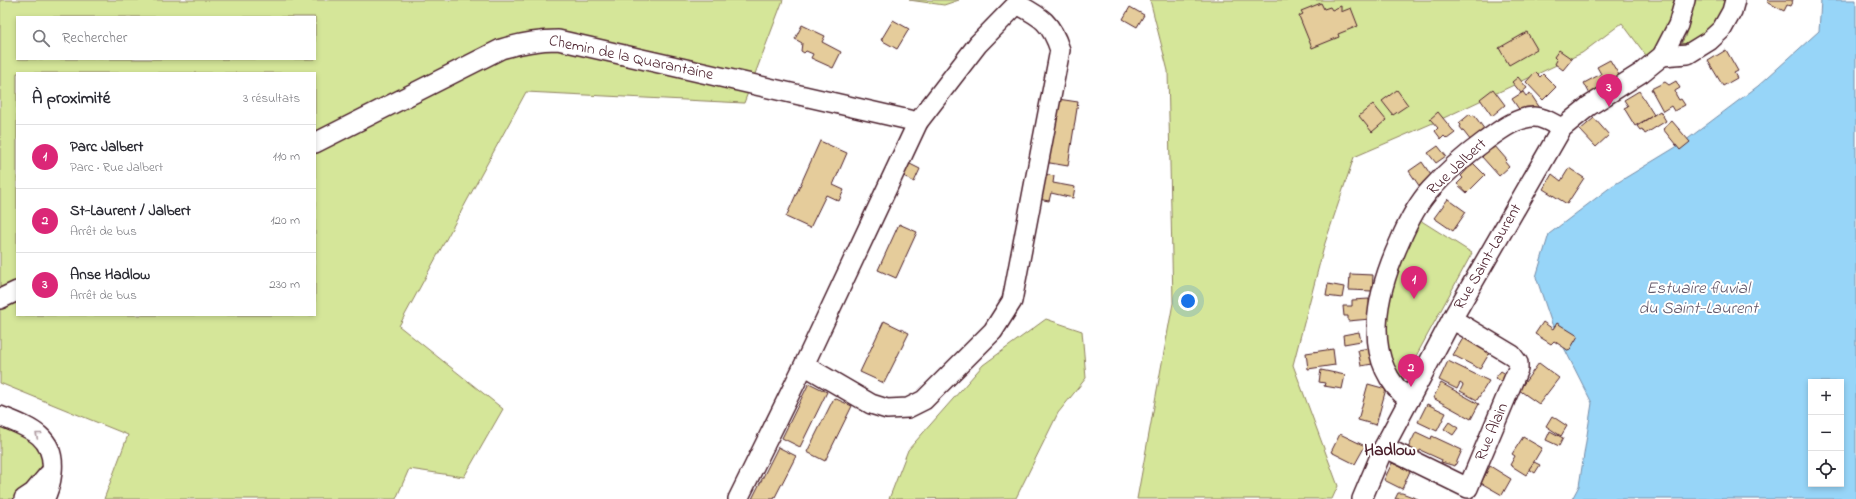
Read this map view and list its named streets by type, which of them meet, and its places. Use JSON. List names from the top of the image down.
{
  "streets": {
    "street": [
      "Chemin de la Quarantaine",
      "Rue Jalbert",
      "Rue Saint-Laurent",
      "Rue Alain"
    ]
  },
  "crossings": [
    ["Rue Jalbert", "Rue Saint-Laurent"],
    ["Rue Saint-Laurent", "Rue Alain"]
  ],
  "districts": ["Hadlow"],
  "water": ["Estuaire fluvial du Saint-Laurent"],
  "page": {
    "search": "Rechercher",
    "heading": ["À proximité", "3 résultats"],
    "pins": ["3", "1", "2"],
    "list": [
      {
        "mark": "1",
        "name": "Parc Jalbert",
        "note": "Parc · Rue Jalbert",
        "value": "110 m"
      },
      {
        "mark": "2",
        "name": "St-Laurent / Jalbert",
        "note": "Arrêt de bus",
        "value": "120 m"
      },
      {
        "mark": "3",
        "name": "Anse Hadlow",
        "note": "Arrêt de bus",
        "value": "230 m"
      }
    ],
    "map_buttons": ["+", "−"]
  }
}
